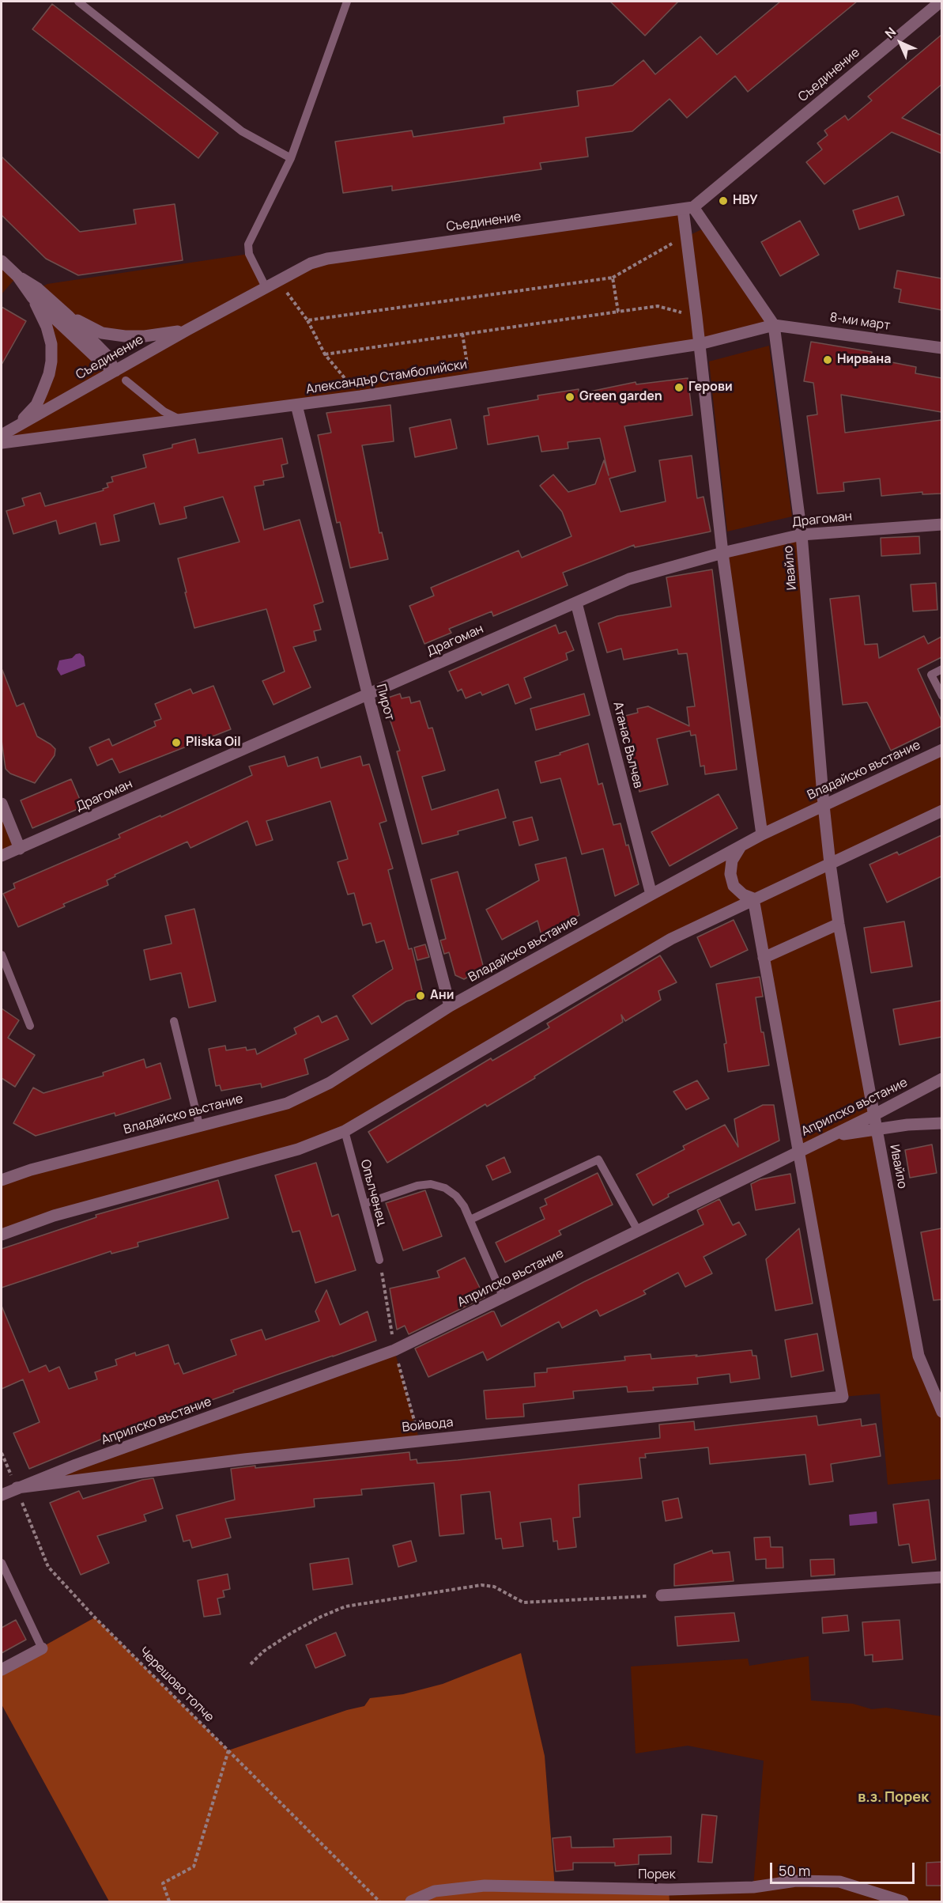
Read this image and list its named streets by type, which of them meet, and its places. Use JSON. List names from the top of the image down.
{
  "streets": {
    "street": [
      "Съединение",
      "8-ми март",
      "Александър Стамболийски",
      "Драгоман",
      "Ивайло",
      "Пирот",
      "Атанас Вълчев",
      "Владайско въстание",
      "Априлско въстание",
      "Войвода",
      "Порек"
    ],
    "lane": ["Опълченец"],
    "path": ["Черешово топче"]
  },
  "crossings": [
    ["Съединение", "Ивайло"],
    ["8-ми март", "Александър Стамболийски"],
    ["8-ми март", "Ивайло"],
    ["Александър Стамболийски", "Ивайло"],
    ["Александър Стамболийски", "Пирот"],
    ["Драгоман", "Ивайло"],
    ["Драгоман", "Пирот"],
    ["Драгоман", "Атанас Вълчев"],
    ["Ивайло", "Владайско въстание"],
    ["Ивайло", "Априлско въстание"],
    ["Пирот", "Владайско въстание"],
    ["Атанас Вълчев", "Владайско въстание"],
    ["Априлско въстание", "Войвода"],
    ["Априлско въстание", "Черешово топче"],
    ["Войвода", "Черешово топче"]
  ],
  "districts": ["в.з. Порек"],
  "places": [
    "НВУ",
    "Нирвана",
    "Герови",
    "Green garden",
    "Pliska Oil",
    "Ани"
  ],
  "scale_bar": "50 m",
  "north": "top left"
}
